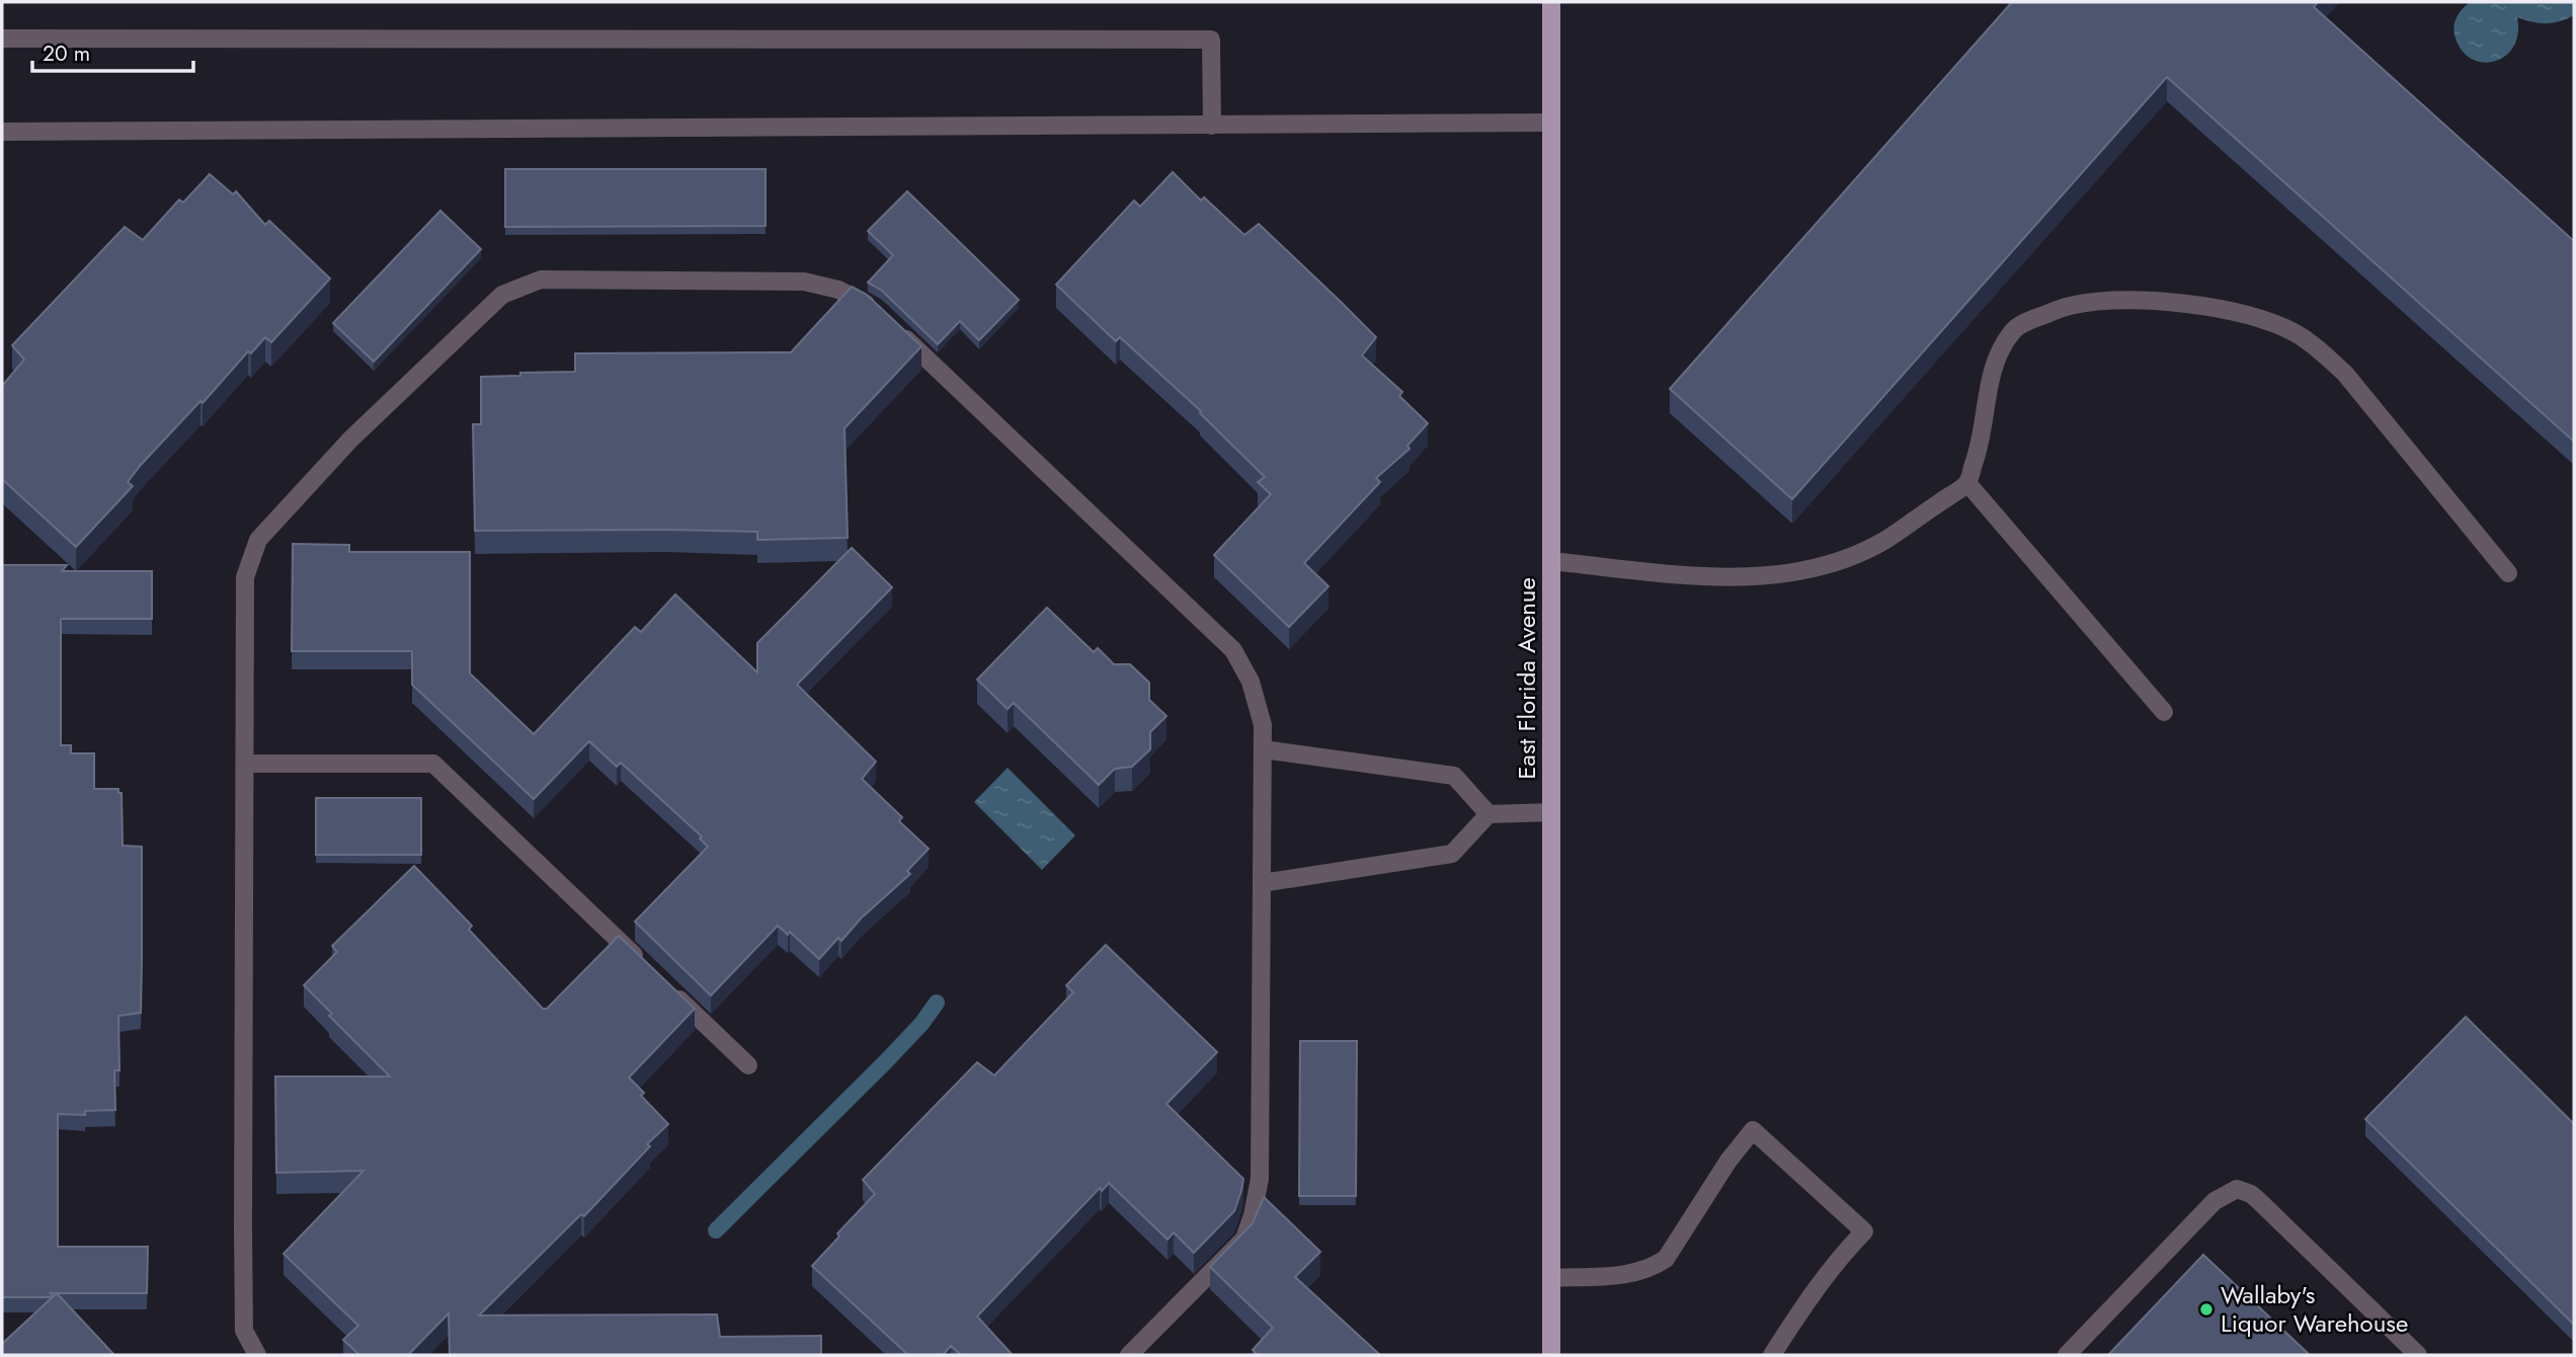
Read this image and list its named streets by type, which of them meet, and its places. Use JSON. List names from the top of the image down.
{
  "streets": {
    "main road": ["East Florida Avenue"]
  },
  "places": ["Wallaby's Liquor Warehouse"],
  "scale_bar": "20 m"
}
